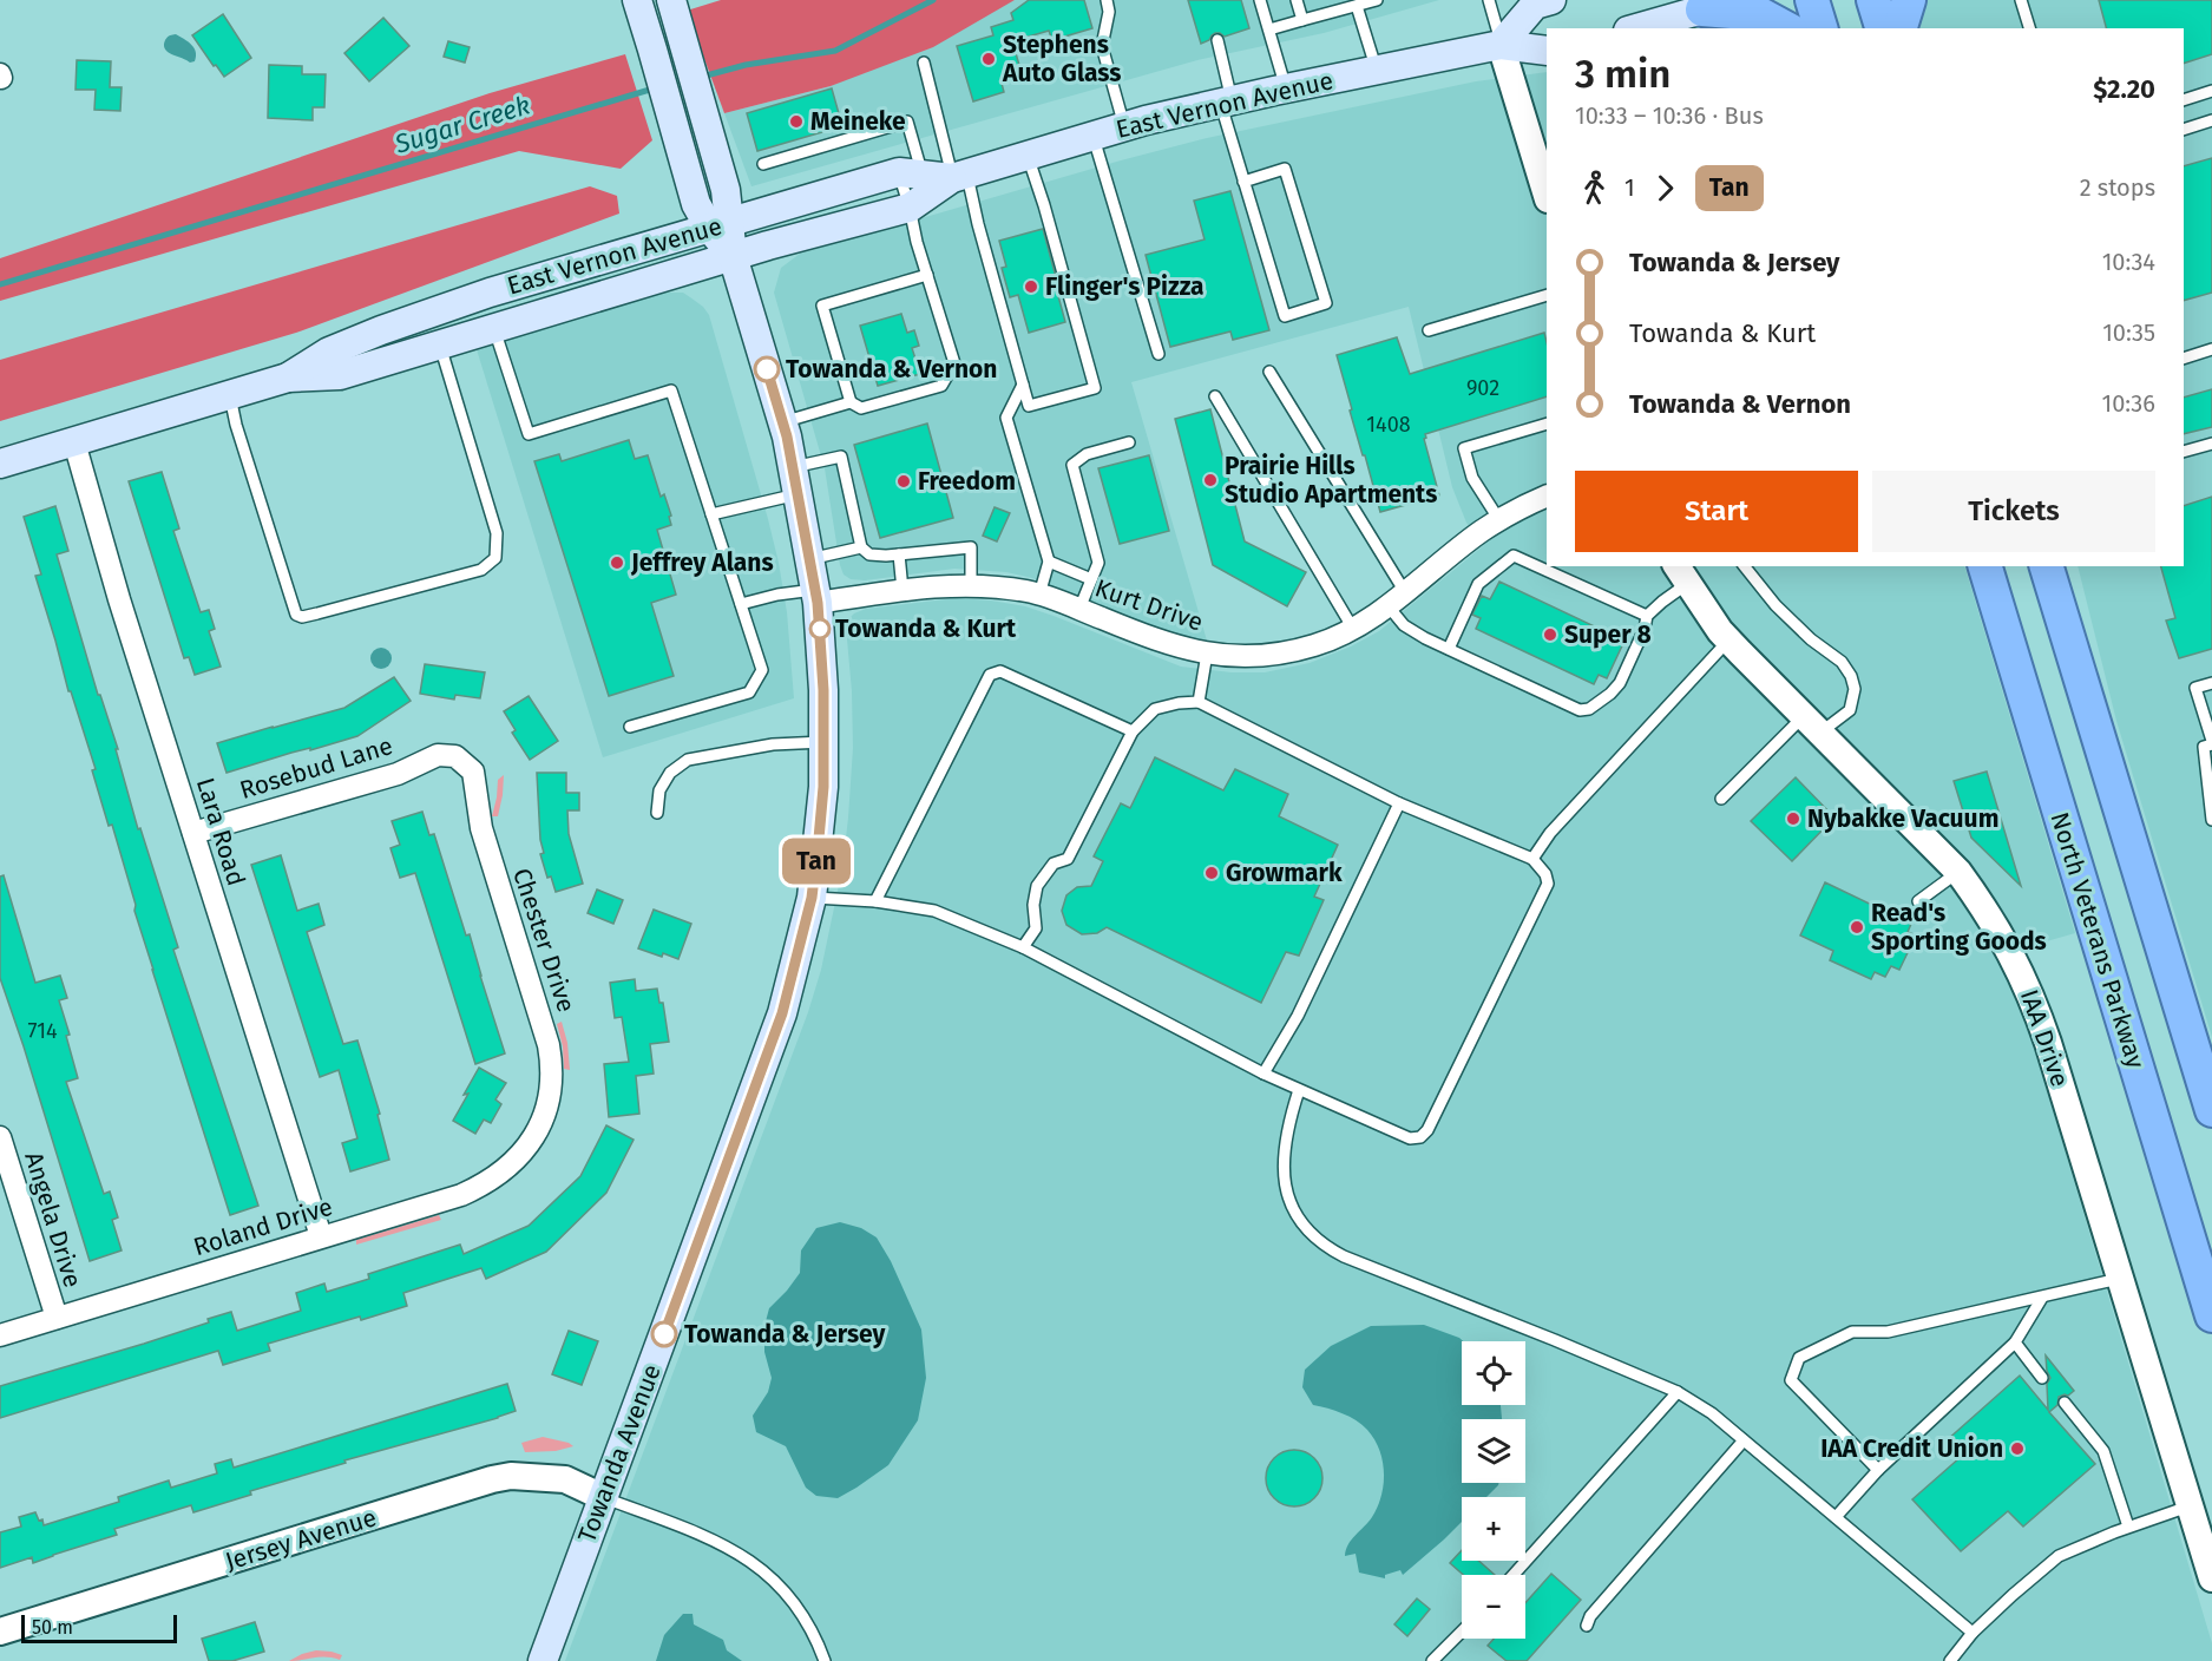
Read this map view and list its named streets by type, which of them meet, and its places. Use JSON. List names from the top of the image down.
{
  "streets": {
    "highway": ["North Veterans Parkway"],
    "main road": ["East Vernon Avenue", "Towanda Avenue"],
    "street": [
      "Kurt Drive",
      "Rosebud Lane",
      "Lara Road",
      "Chester Drive",
      "IAA Drive",
      "Angela Drive",
      "Roland Drive",
      "Jersey Avenue"
    ]
  },
  "crossings": [
    ["East Vernon Avenue", "Lara Road"],
    ["East Vernon Avenue", "Towanda Avenue"],
    ["Kurt Drive", "Towanda Avenue"],
    ["Rosebud Lane", "Lara Road"],
    ["Rosebud Lane", "Chester Drive"],
    ["Lara Road", "Roland Drive"],
    ["Chester Drive", "Roland Drive"],
    ["Angela Drive", "Roland Drive"],
    ["Towanda Avenue", "Jersey Avenue"]
  ],
  "water": ["Sugar Creek"],
  "places": [
    "Stephens Auto Glass",
    "Meineke",
    "Flinger's Pizza",
    "Towanda & Vernon",
    "Prairie Hills Studio Apartments",
    "Freedom",
    "Jeffrey Alans",
    "Towanda & Kurt",
    "Super 8",
    "Nybakke Vacuum",
    "Growmark",
    "Read's Sporting Goods",
    "Towanda & Jersey",
    "IAA Credit Union"
  ],
  "lines": ["bus line Tan"],
  "house_numbers": ["902", "1408", "714"],
  "scale_bar": "50 m",
  "page": {
    "on_map": "Tan",
    "heading": ["3 min", "10:33 – 10:36 · Bus", "$2.20"],
    "legs": ["1", "Tan", "2 stops"],
    "list": [
      {
        "name": "Towanda & Jersey",
        "value": "10:34"
      },
      {
        "name": "Towanda & Kurt",
        "value": "10:35"
      },
      {
        "name": "Towanda & Vernon",
        "value": "10:36"
      }
    ],
    "buttons": ["Start", "Tickets"],
    "map_buttons": ["+", "−"],
    "scale": "50 m"
  }
}
